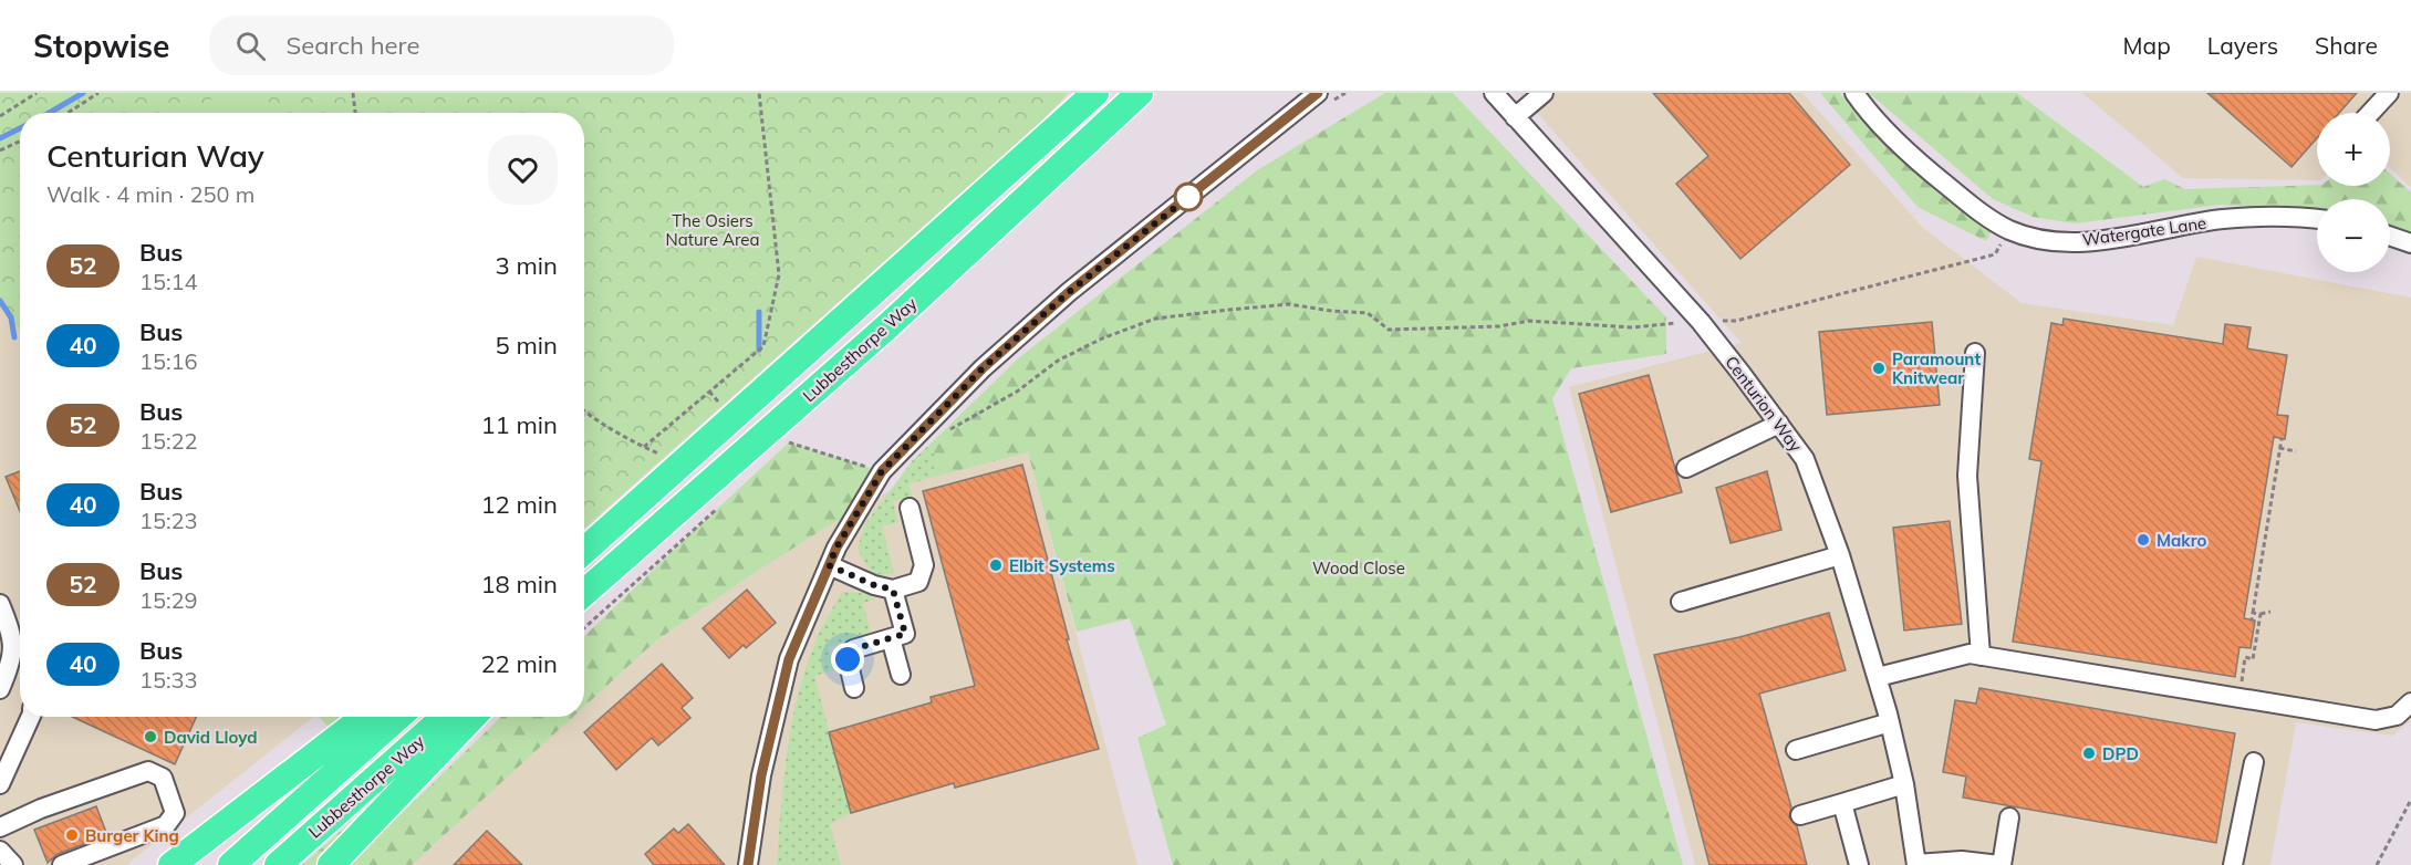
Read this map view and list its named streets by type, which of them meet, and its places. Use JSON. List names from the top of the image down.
{
  "streets": {
    "highway": ["Lubbesthorpe Way"],
    "street": ["Watergate Lane", "Centurion Way"]
  },
  "parks": ["The Osiers Nature Area", "Wood Close"],
  "places": [
    "Paramount Knitwear",
    "Makro",
    "Elbit Systems",
    "David Lloyd",
    "DPD",
    "Burger King"
  ],
  "lines": ["bus line 52"],
  "page": {
    "header": "Stopwise",
    "search": "Search here",
    "nav": ["Map", "Layers", "Share"],
    "map_buttons": ["+", "−"],
    "heading": ["Centurian Way", "Walk · 4 min · 250 m"],
    "list": [
      {
        "mark": "52",
        "name": "Bus",
        "note": "15:14",
        "value": "3 min"
      },
      {
        "mark": "40",
        "name": "Bus",
        "note": "15:16",
        "value": "5 min"
      },
      {
        "mark": "52",
        "name": "Bus",
        "note": "15:22",
        "value": "11 min"
      },
      {
        "mark": "40",
        "name": "Bus",
        "note": "15:23",
        "value": "12 min"
      },
      {
        "mark": "52",
        "name": "Bus",
        "note": "15:29",
        "value": "18 min"
      },
      {
        "mark": "40",
        "name": "Bus",
        "note": "15:33",
        "value": "22 min"
      }
    ]
  }
}
